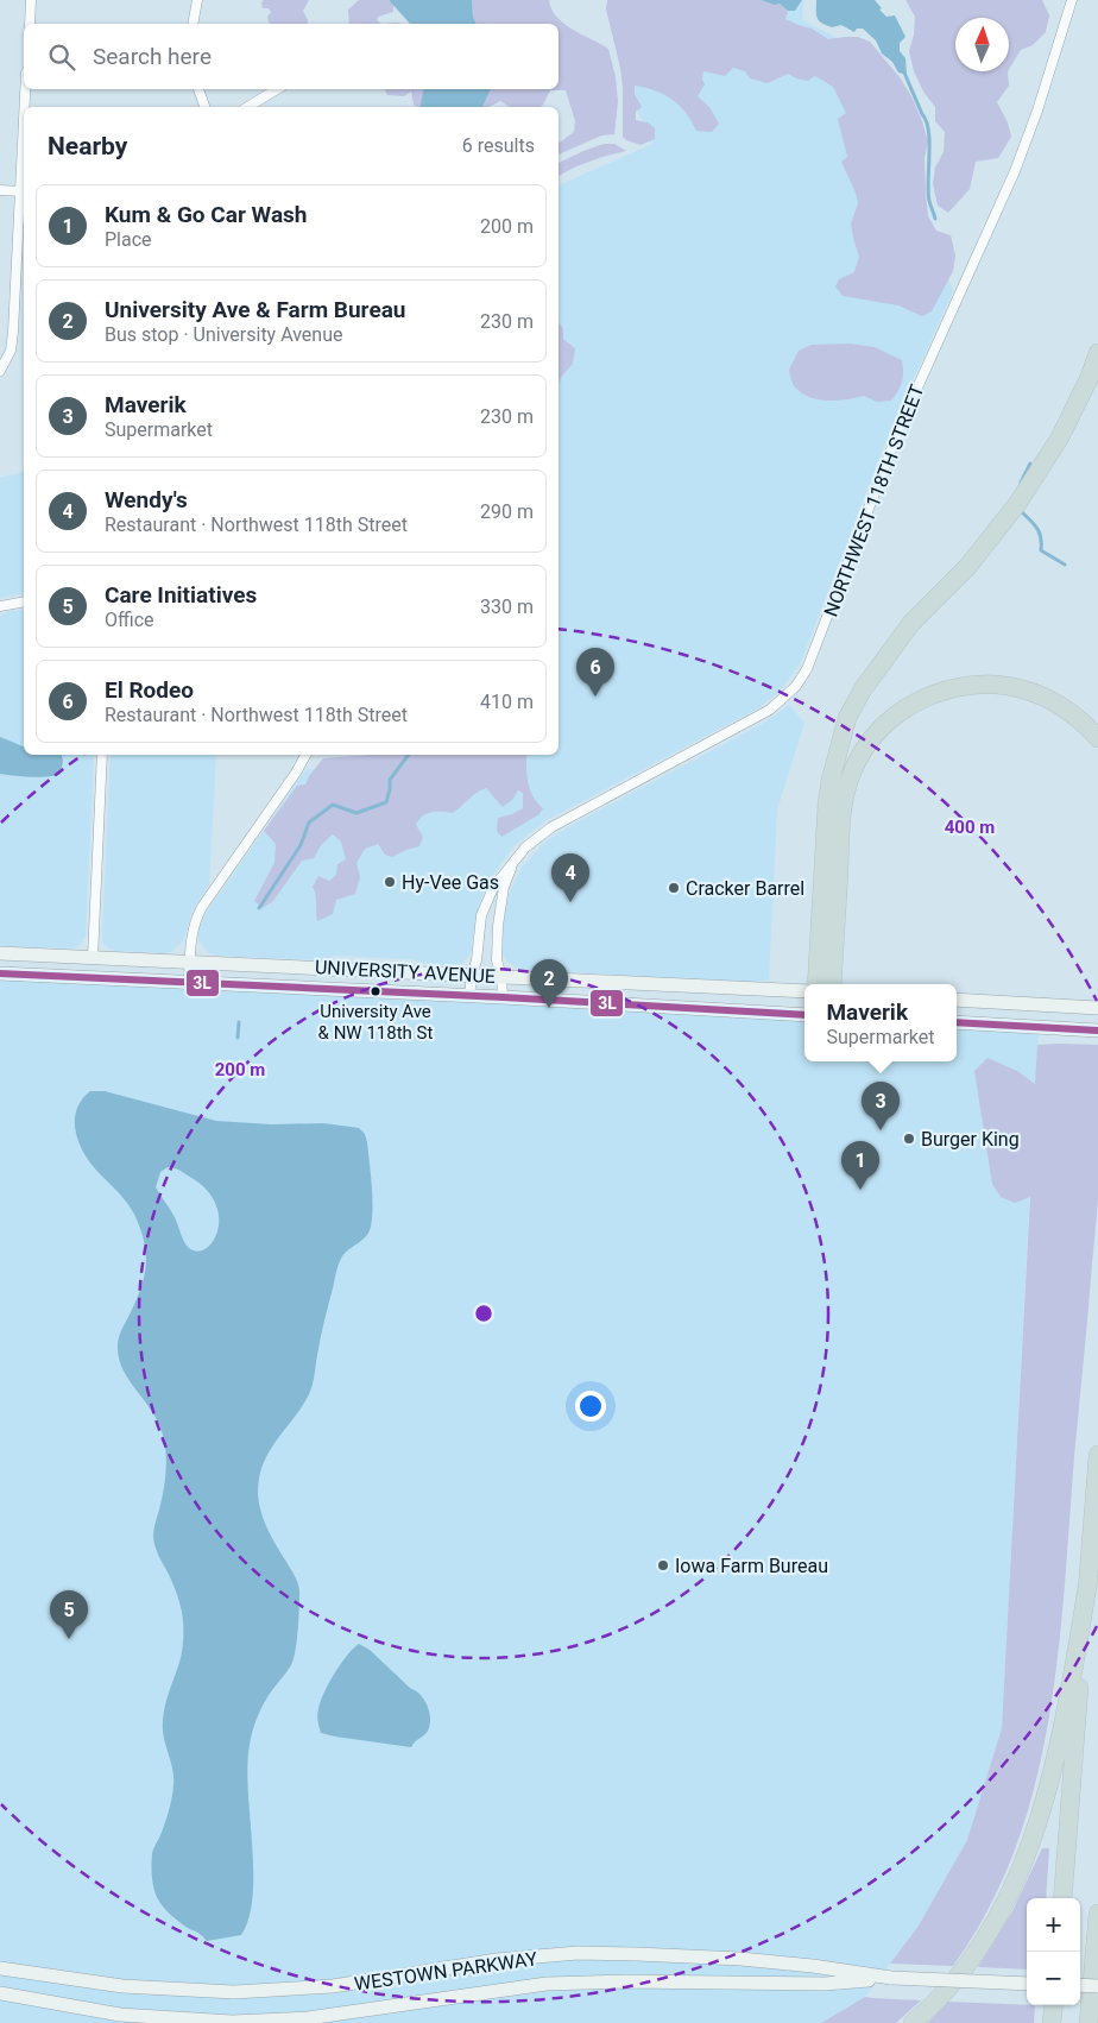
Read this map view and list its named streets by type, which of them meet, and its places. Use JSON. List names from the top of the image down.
{
  "streets": {
    "street": ["NORTHWEST 118TH STREET", "UNIVERSITY AVENUE", "WESTOWN PARKWAY"]
  },
  "crossings": [
    ["NORTHWEST 118TH STREET", "UNIVERSITY AVENUE"]
  ],
  "places": [
    "Hy-Vee Gas",
    "Cracker Barrel",
    "University Ave & NW 118th St",
    "Burger King",
    "Iowa Farm Bureau"
  ],
  "lines": ["transit line 3L"],
  "north": "top",
  "page": {
    "search": "Search here",
    "heading": ["Nearby", "6 results"],
    "list": [
      {
        "mark": "1",
        "name": "Kum & Go Car Wash",
        "note": "Place",
        "value": "200 m"
      },
      {
        "mark": "2",
        "name": "University Ave & Farm Bureau",
        "note": "Bus stop · University Avenue",
        "value": "230 m"
      },
      {
        "mark": "3",
        "name": "Maverik",
        "note": "Supermarket",
        "value": "230 m"
      },
      {
        "mark": "4",
        "name": "Wendy's",
        "note": "Restaurant · Northwest 118th Street",
        "value": "290 m"
      },
      {
        "mark": "5",
        "name": "Care Initiatives",
        "note": "Office",
        "value": "330 m"
      },
      {
        "mark": "6",
        "name": "El Rodeo",
        "note": "Restaurant · Northwest 118th Street",
        "value": "410 m"
      }
    ],
    "pins": [
      "6",
      "4",
      "2",
      "3",
      "1",
      "5"
    ],
    "popup": ["Maverik", "Supermarket"],
    "map_buttons": ["+", "−"]
  },
  "rings": ["400 m", "200 m"]
}
